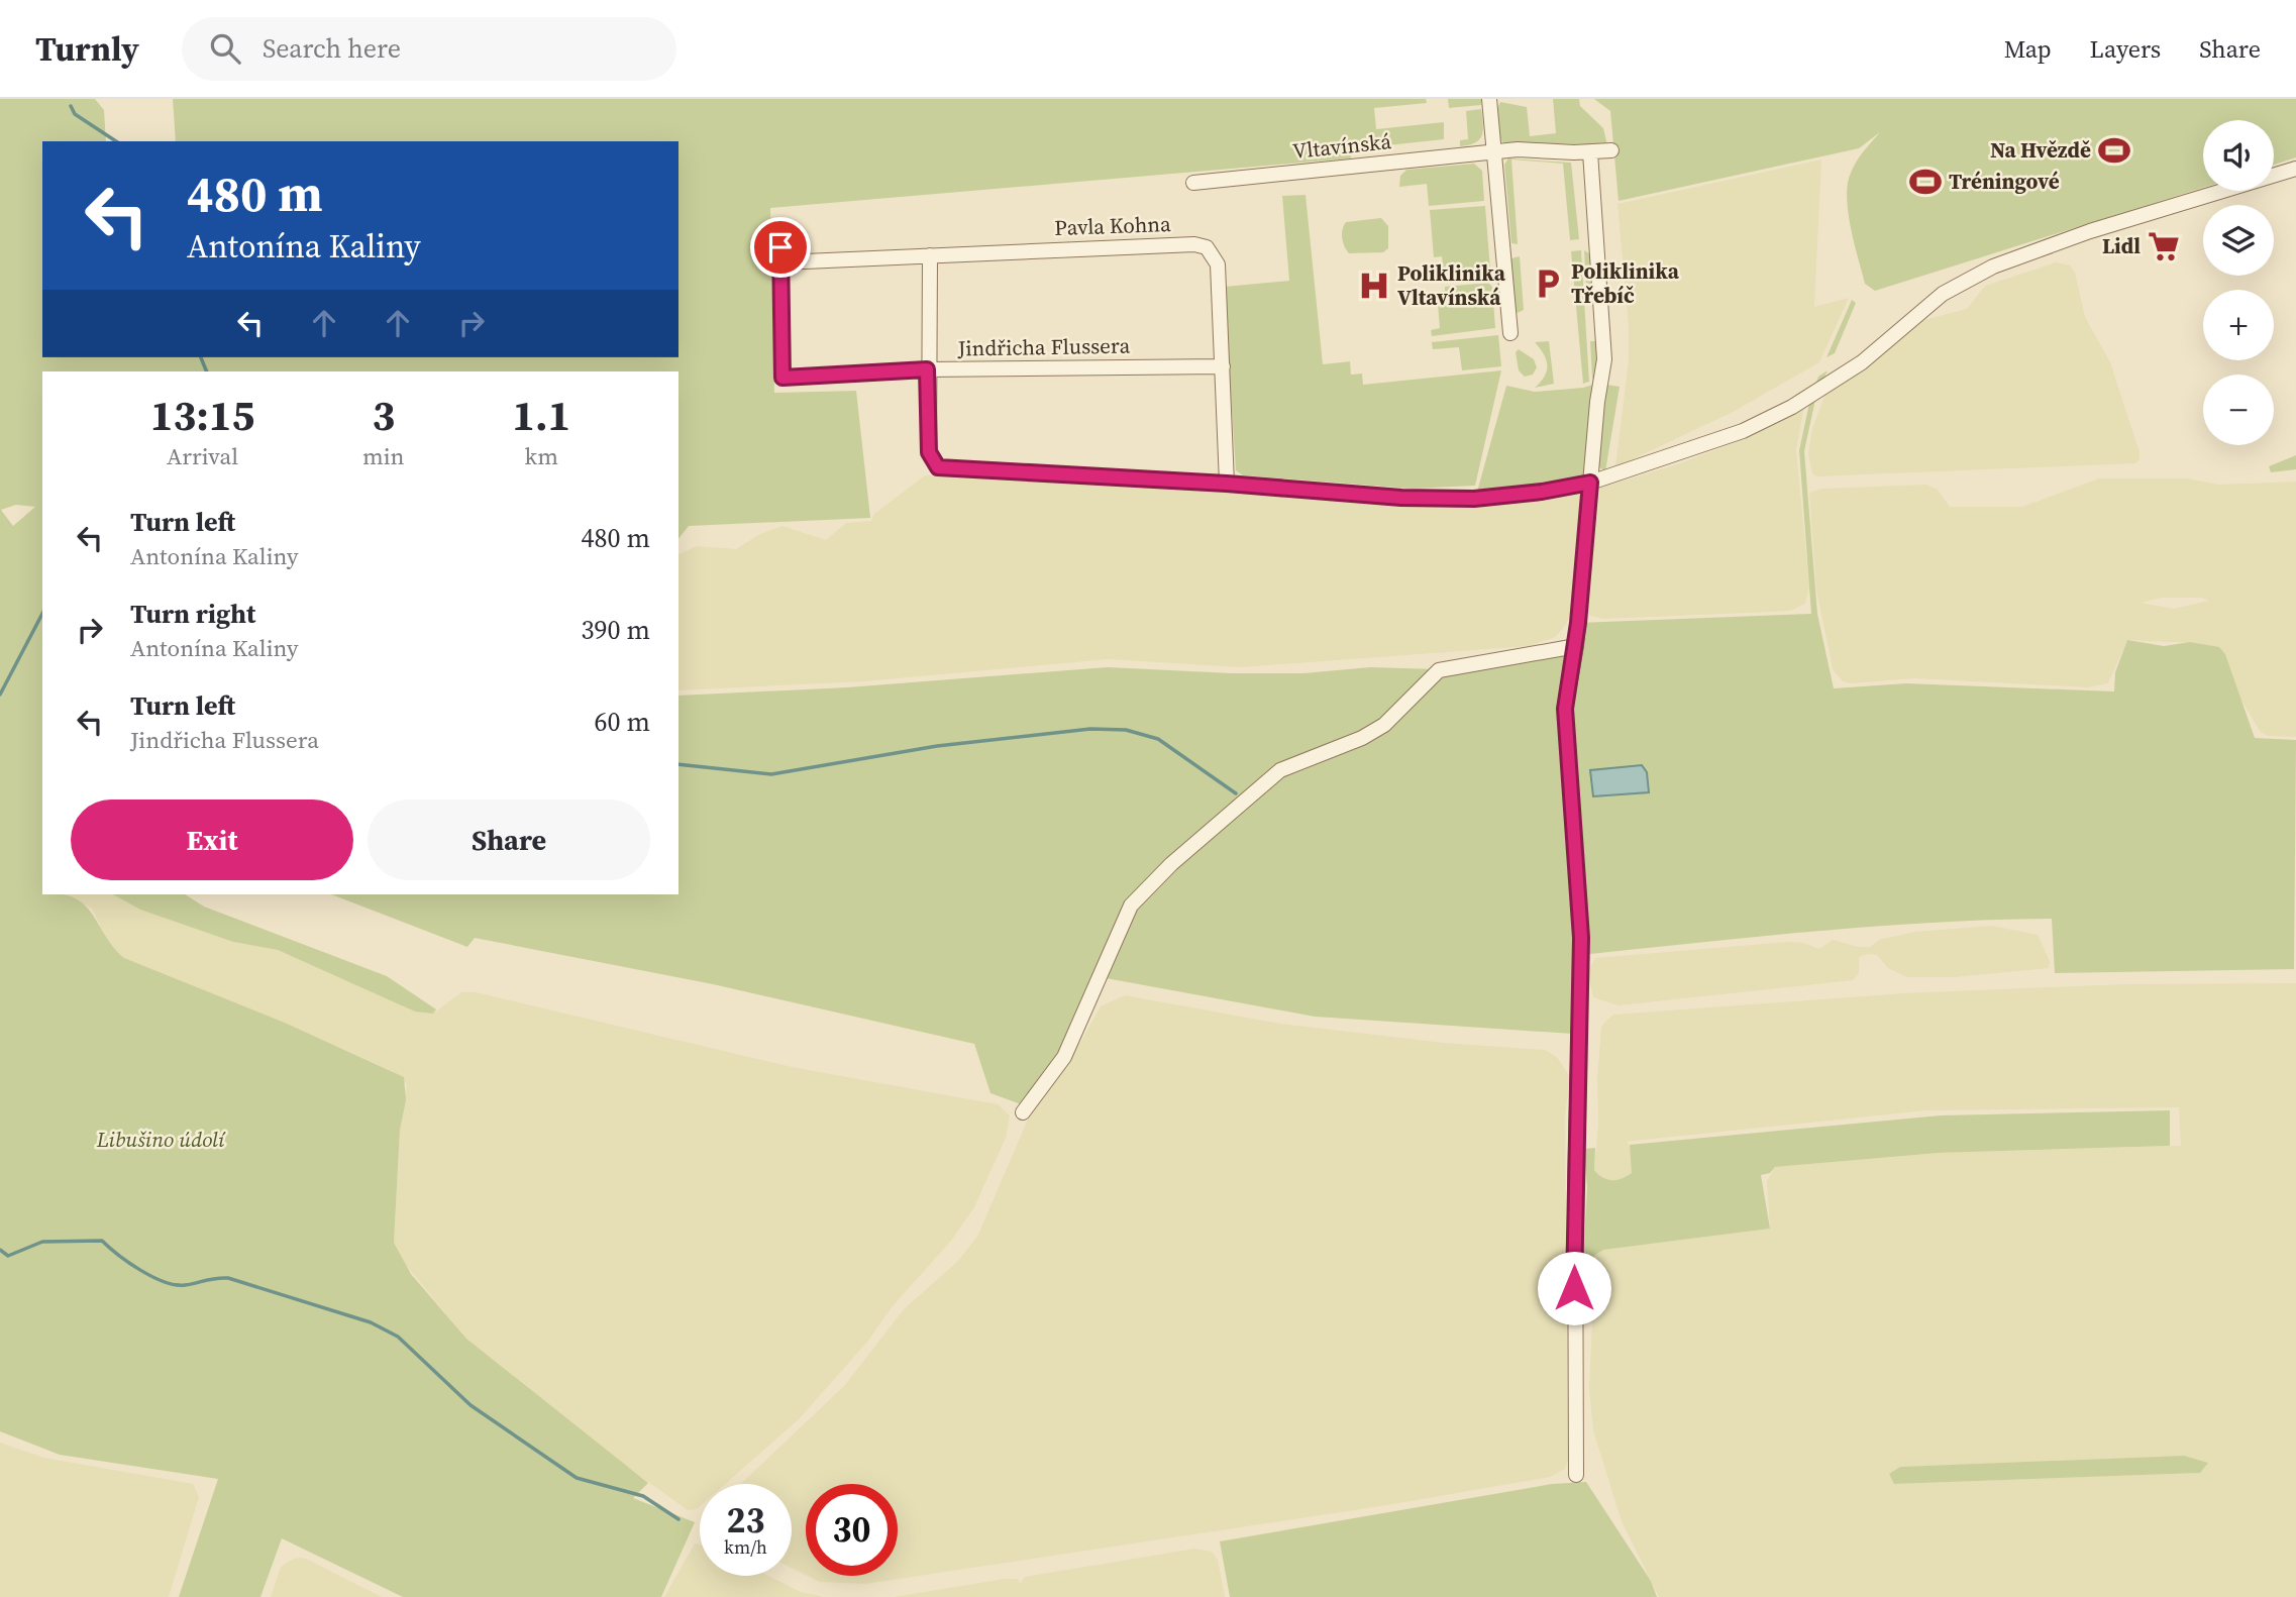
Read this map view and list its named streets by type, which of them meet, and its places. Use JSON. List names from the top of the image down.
{
  "streets": {
    "street": ["Vltavínská", "Pavla Kohna", "Jindřicha Flussera"]
  },
  "crossings": [
    ["Pavla Kohna", "Jindřicha Flussera"]
  ],
  "parks": ["Libušino údolí"],
  "places": {
    "sports": ["Na Hvězdě", "Tréningové"],
    "supermarket": ["Lidl"],
    "parking": ["Poliklinika Třebíč"],
    "hospital": ["Poliklinika Vltavínská"]
  },
  "page": {
    "header": "Turnly",
    "search": "Search here",
    "nav": ["Map", "Layers", "Share"],
    "map_buttons": ["+", "−"],
    "turn": ["480 m", "Antonína Kaliny"],
    "eta": [
      "13:15",
      "Arrival",
      "3",
      "min",
      "1.1",
      "km"
    ],
    "list": [
      {
        "name": "Turn left",
        "note": "Antonína Kaliny",
        "value": "480 m"
      },
      {
        "name": "Turn right",
        "note": "Antonína Kaliny",
        "value": "390 m"
      },
      {
        "name": "Turn left",
        "note": "Jindřicha Flussera",
        "value": "60 m"
      }
    ],
    "buttons": ["Exit", "Share"],
    "speed": "23 km/h",
    "limit": "30"
  }
}
